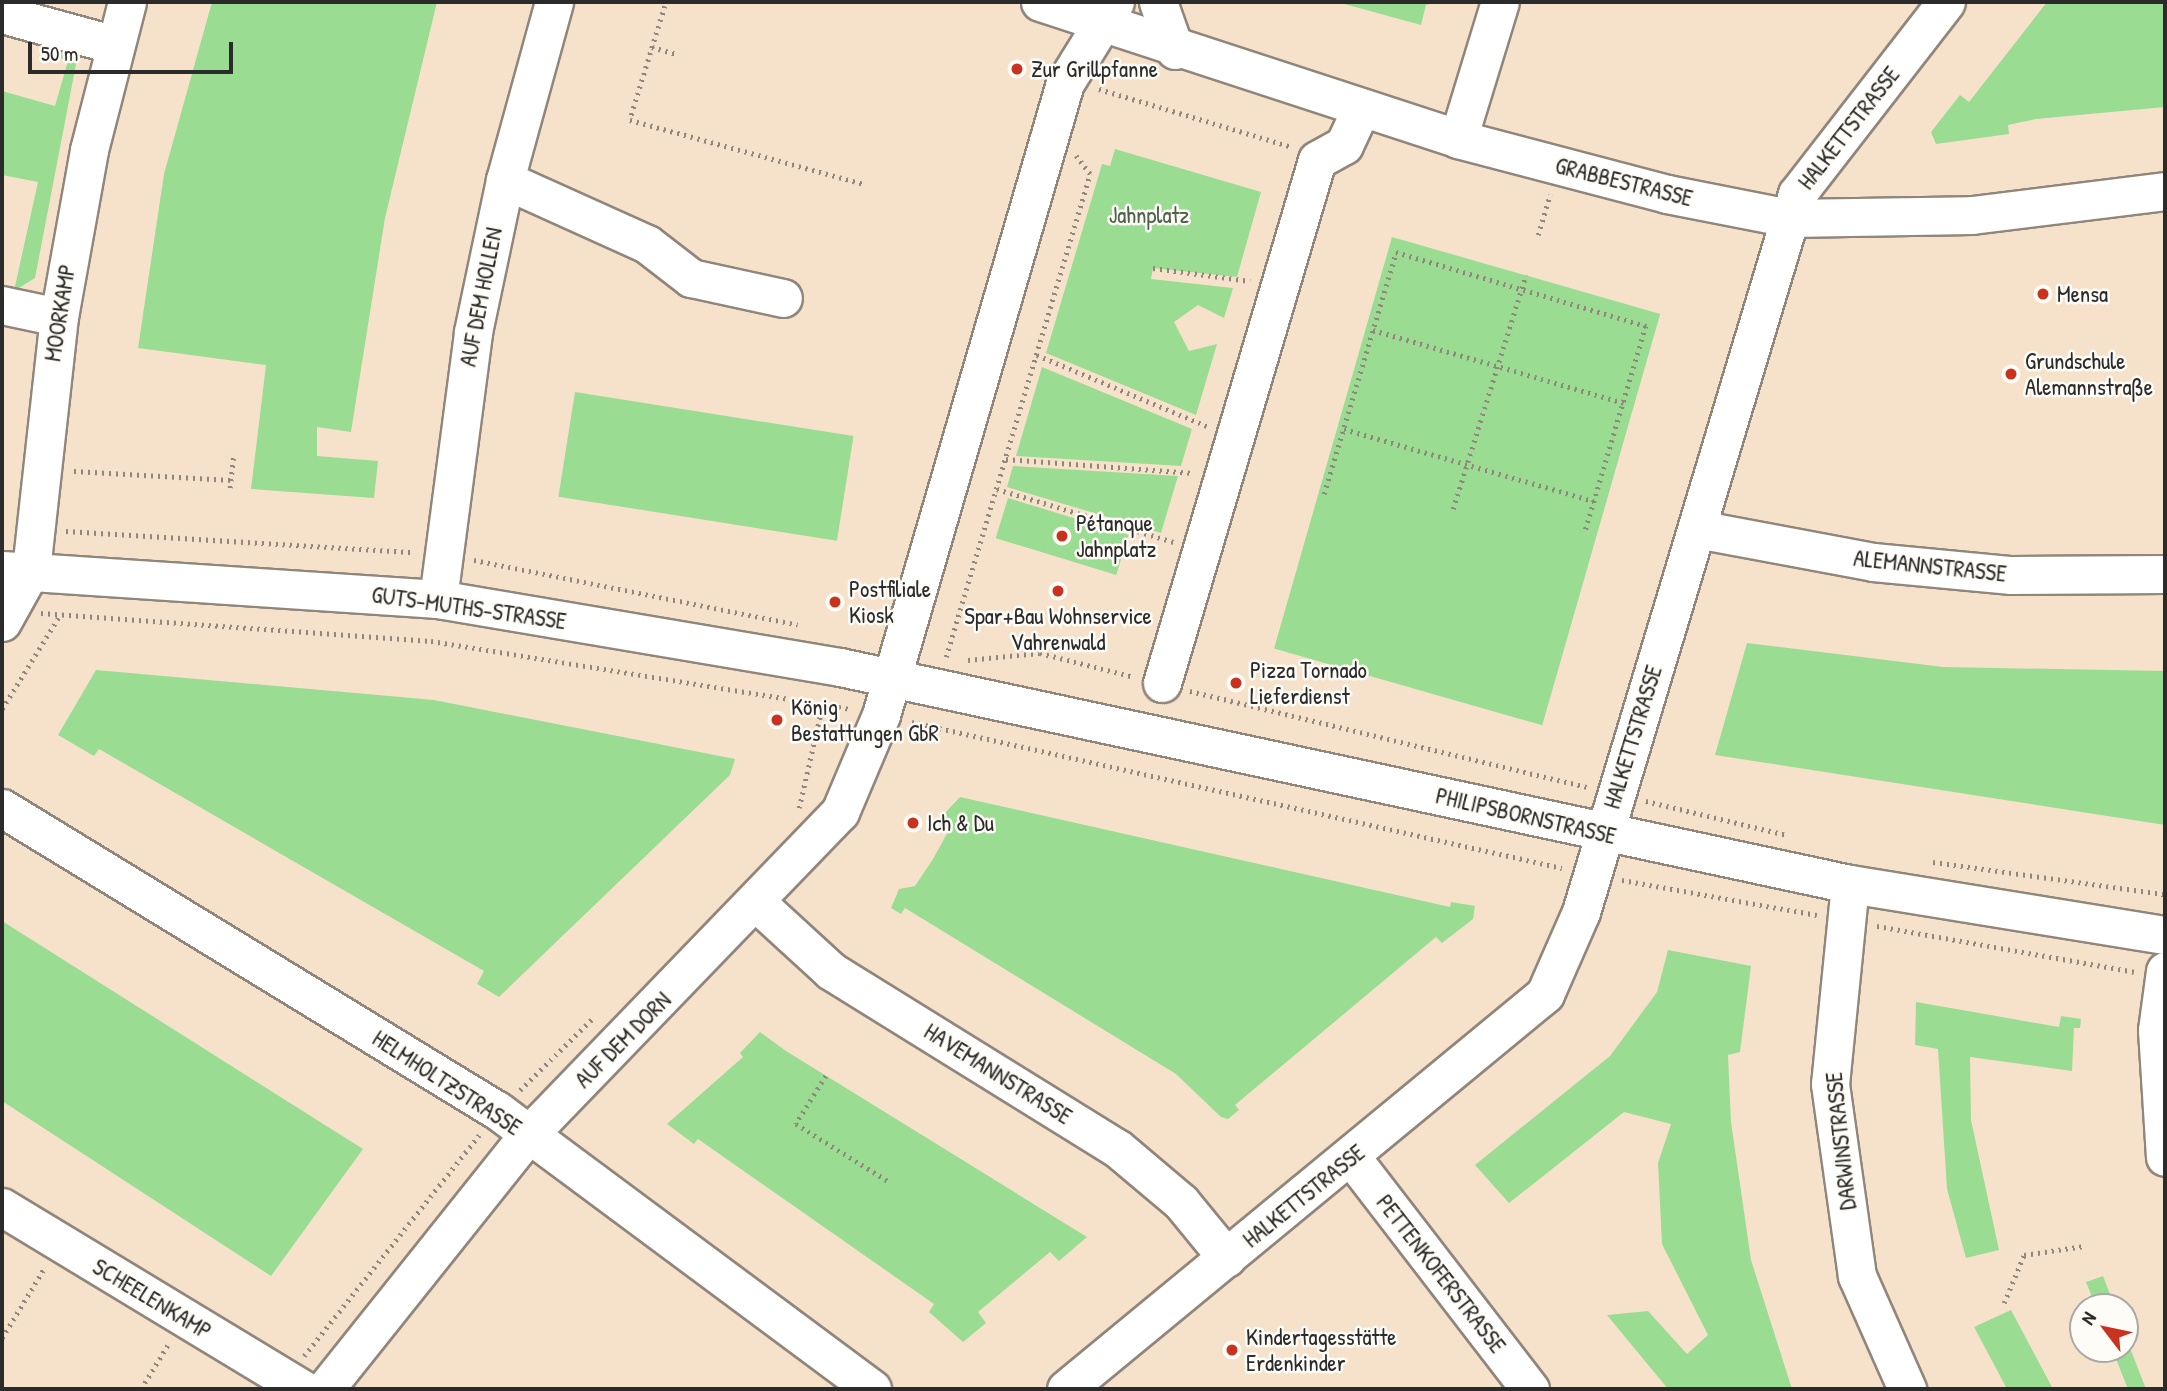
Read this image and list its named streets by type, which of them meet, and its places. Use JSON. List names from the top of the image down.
{
  "streets": {
    "street": [
      "HALKETTSTRASSE",
      "GRABBESTRASSE",
      "AUF DEM HOLLEN",
      "MOORKAMP",
      "ALEMANNSTRASSE",
      "GUTS-MUTHS-STRASSE",
      "PHILIPSBORNSTRASSE",
      "AUF DEM DORN",
      "HAVEMANNSTRASSE",
      "HELMHOLTZSTRASSE",
      "DARWINSTRASSE",
      "PETTENKOFERSTRASSE",
      "SCHEELENKAMP"
    ]
  },
  "crossings": [
    ["HALKETTSTRASSE", "GRABBESTRASSE"],
    ["HALKETTSTRASSE", "ALEMANNSTRASSE"],
    ["HALKETTSTRASSE", "PHILIPSBORNSTRASSE"],
    ["HALKETTSTRASSE", "HAVEMANNSTRASSE"],
    ["HALKETTSTRASSE", "PETTENKOFERSTRASSE"],
    ["AUF DEM HOLLEN", "GUTS-MUTHS-STRASSE"],
    ["MOORKAMP", "GUTS-MUTHS-STRASSE"],
    ["GUTS-MUTHS-STRASSE", "PHILIPSBORNSTRASSE"],
    ["GUTS-MUTHS-STRASSE", "AUF DEM DORN"],
    ["PHILIPSBORNSTRASSE", "AUF DEM DORN"],
    ["PHILIPSBORNSTRASSE", "DARWINSTRASSE"],
    ["AUF DEM DORN", "HAVEMANNSTRASSE"],
    ["AUF DEM DORN", "HELMHOLTZSTRASSE"]
  ],
  "parks": ["Jahnplatz"],
  "places": [
    "Zur Grillpfanne",
    "Mensa",
    "Grundschule Alemannstraße",
    "Pétanque Jahnplatz",
    "Spar+Bau Wohnservice Vahrenwald",
    "Postfiliale Kiosk",
    "Pizza Tornado Lieferdienst",
    "König Bestattungen GbR",
    "Ich & Du",
    "Kindertagesstätte Erdenkinder"
  ],
  "scale_bar": "50 m",
  "north": "top left"
}
